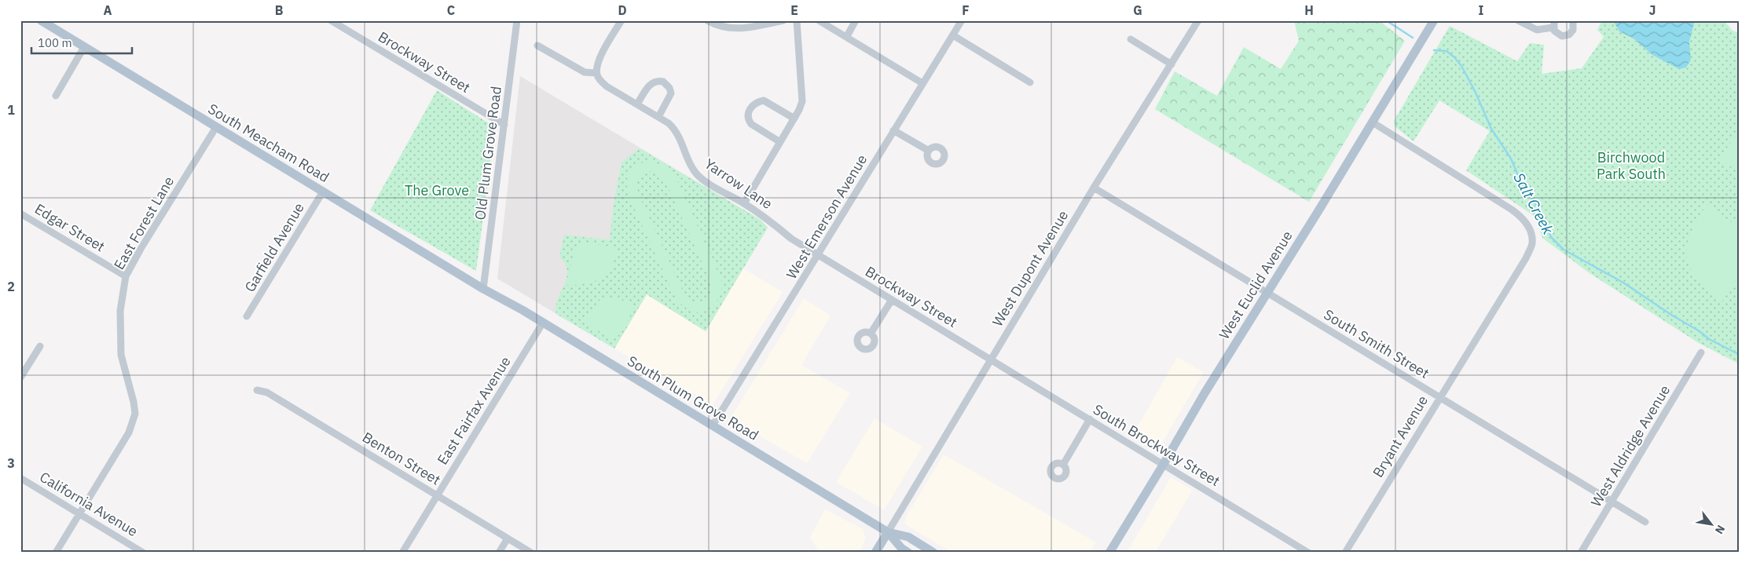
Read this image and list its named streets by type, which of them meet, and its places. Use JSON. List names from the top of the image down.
{
  "streets": {
    "main road": ["South Meacham Road", "West Euclid Avenue", "South Plum Grove Road"],
    "street": [
      "Brockway Street",
      "Old Plum Grove Road",
      "Yarrow Lane",
      "West Emerson Avenue",
      "East Forest Lane",
      "Edgar Street",
      "Garfield Avenue",
      "West Dupont Avenue",
      "South Smith Street",
      "East Fairfax Avenue",
      "Bryant Avenue",
      "South Brockway Street",
      "West Aldridge Avenue",
      "Benton Street",
      "California Avenue"
    ]
  },
  "crossings": [
    ["Brockway Street", "Old Plum Grove Road"],
    ["Brockway Street", "Yarrow Lane"],
    ["Brockway Street", "West Emerson Avenue"],
    ["Brockway Street", "West Dupont Avenue"],
    ["Brockway Street", "South Brockway Street"],
    ["South Meacham Road", "Old Plum Grove Road"],
    ["South Meacham Road", "East Forest Lane"],
    ["South Meacham Road", "Garfield Avenue"],
    ["South Meacham Road", "South Plum Grove Road"],
    ["Old Plum Grove Road", "South Plum Grove Road"],
    ["Yarrow Lane", "West Emerson Avenue"],
    ["West Emerson Avenue", "South Plum Grove Road"],
    ["East Forest Lane", "Edgar Street"],
    ["East Forest Lane", "California Avenue"],
    ["West Dupont Avenue", "South Smith Street"],
    ["West Dupont Avenue", "South Plum Grove Road"],
    ["West Dupont Avenue", "South Brockway Street"],
    ["West Euclid Avenue", "South Smith Street"],
    ["West Euclid Avenue", "Bryant Avenue"],
    ["West Euclid Avenue", "South Brockway Street"],
    ["South Smith Street", "Bryant Avenue"],
    ["South Smith Street", "West Aldridge Avenue"],
    ["South Plum Grove Road", "East Fairfax Avenue"],
    ["East Fairfax Avenue", "Benton Street"]
  ],
  "water": ["Salt Creek"],
  "parks": ["Birchwood Park South", "The Grove"],
  "scale_bar": "100 m",
  "north": "bottom right",
  "grid": {
    "columns": [
      "A",
      "B",
      "C",
      "D",
      "E",
      "F",
      "G",
      "H",
      "I",
      "J"
    ],
    "rows": ["1", "2", "3"]
  }
}
